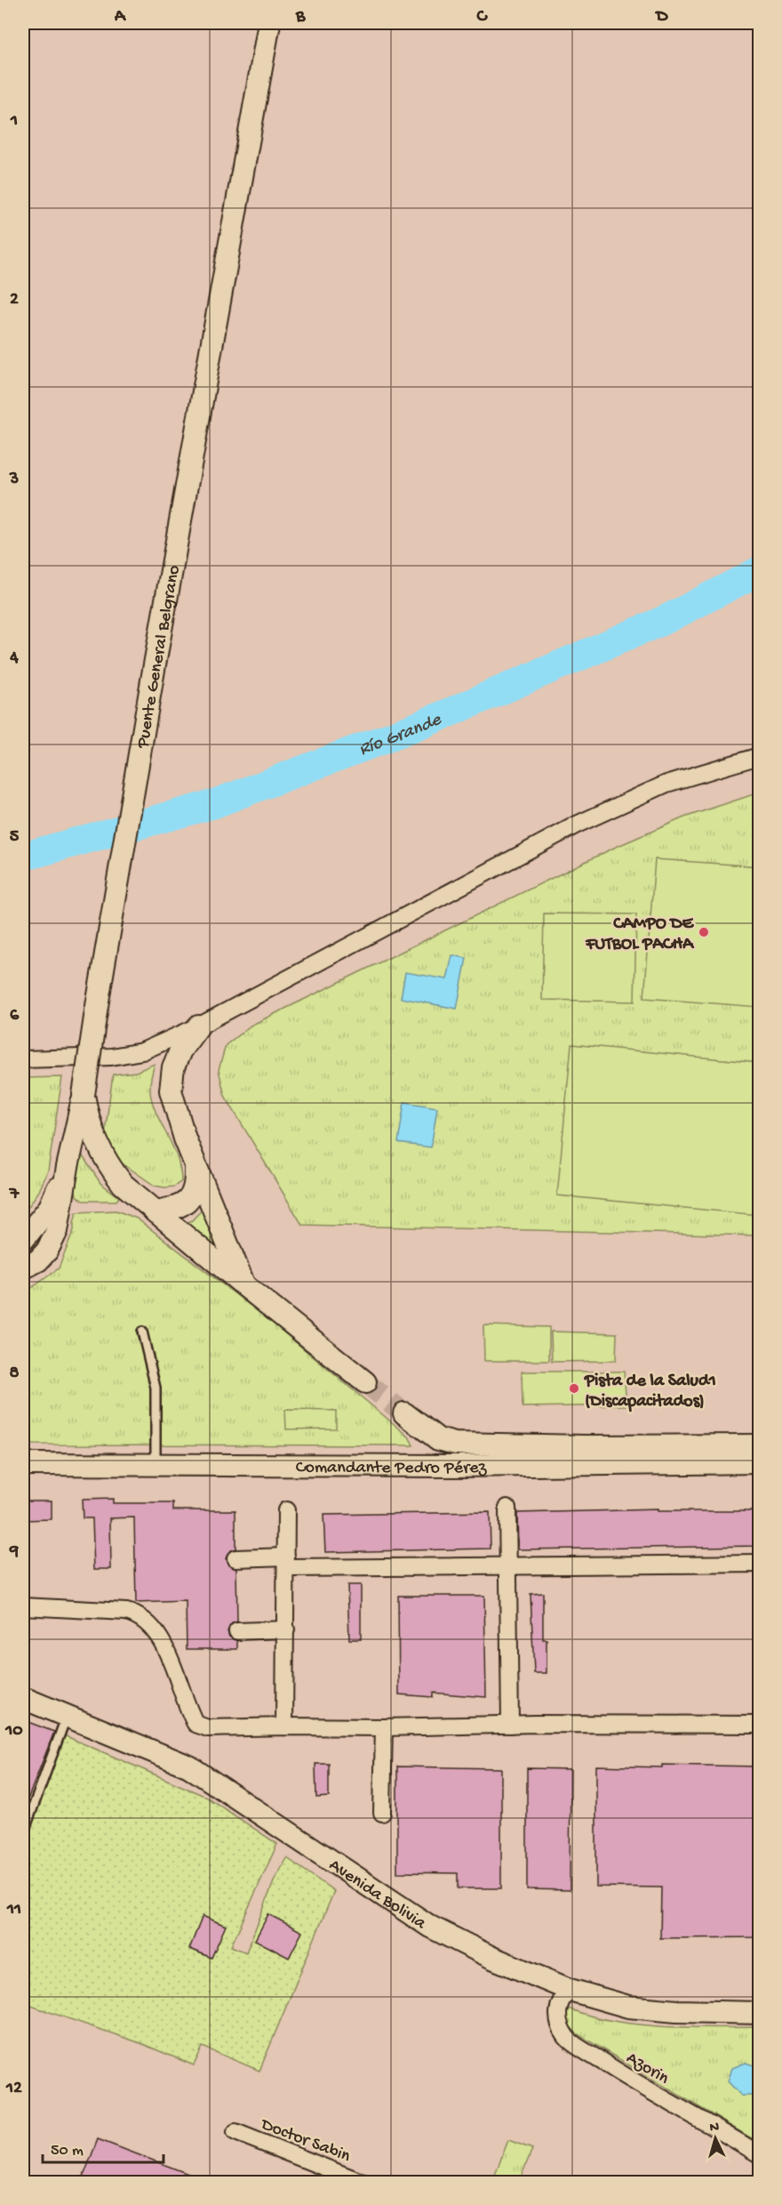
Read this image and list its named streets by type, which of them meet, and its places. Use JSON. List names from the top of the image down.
{
  "streets": {
    "main road": ["Puente General Belgrano", "Comandante Pedro Pérez", "Avenida Bolivia"],
    "street": ["Azorin", "Doctor Sabin"]
  },
  "crossings": [
    ["Avenida Bolivia", "Azorin"]
  ],
  "water": ["Río Grande"],
  "places": ["CAMPO DE FUTBOL PACHA", "Pista de la Salud1 (Discapacitados)"],
  "scale_bar": "50 m",
  "north": "top",
  "grid": {
    "columns": [
      "A",
      "B",
      "C",
      "D"
    ],
    "rows": [
      "1",
      "2",
      "3",
      "4",
      "5",
      "6",
      "7",
      "8",
      "9",
      "10",
      "11",
      "12"
    ]
  }
}
